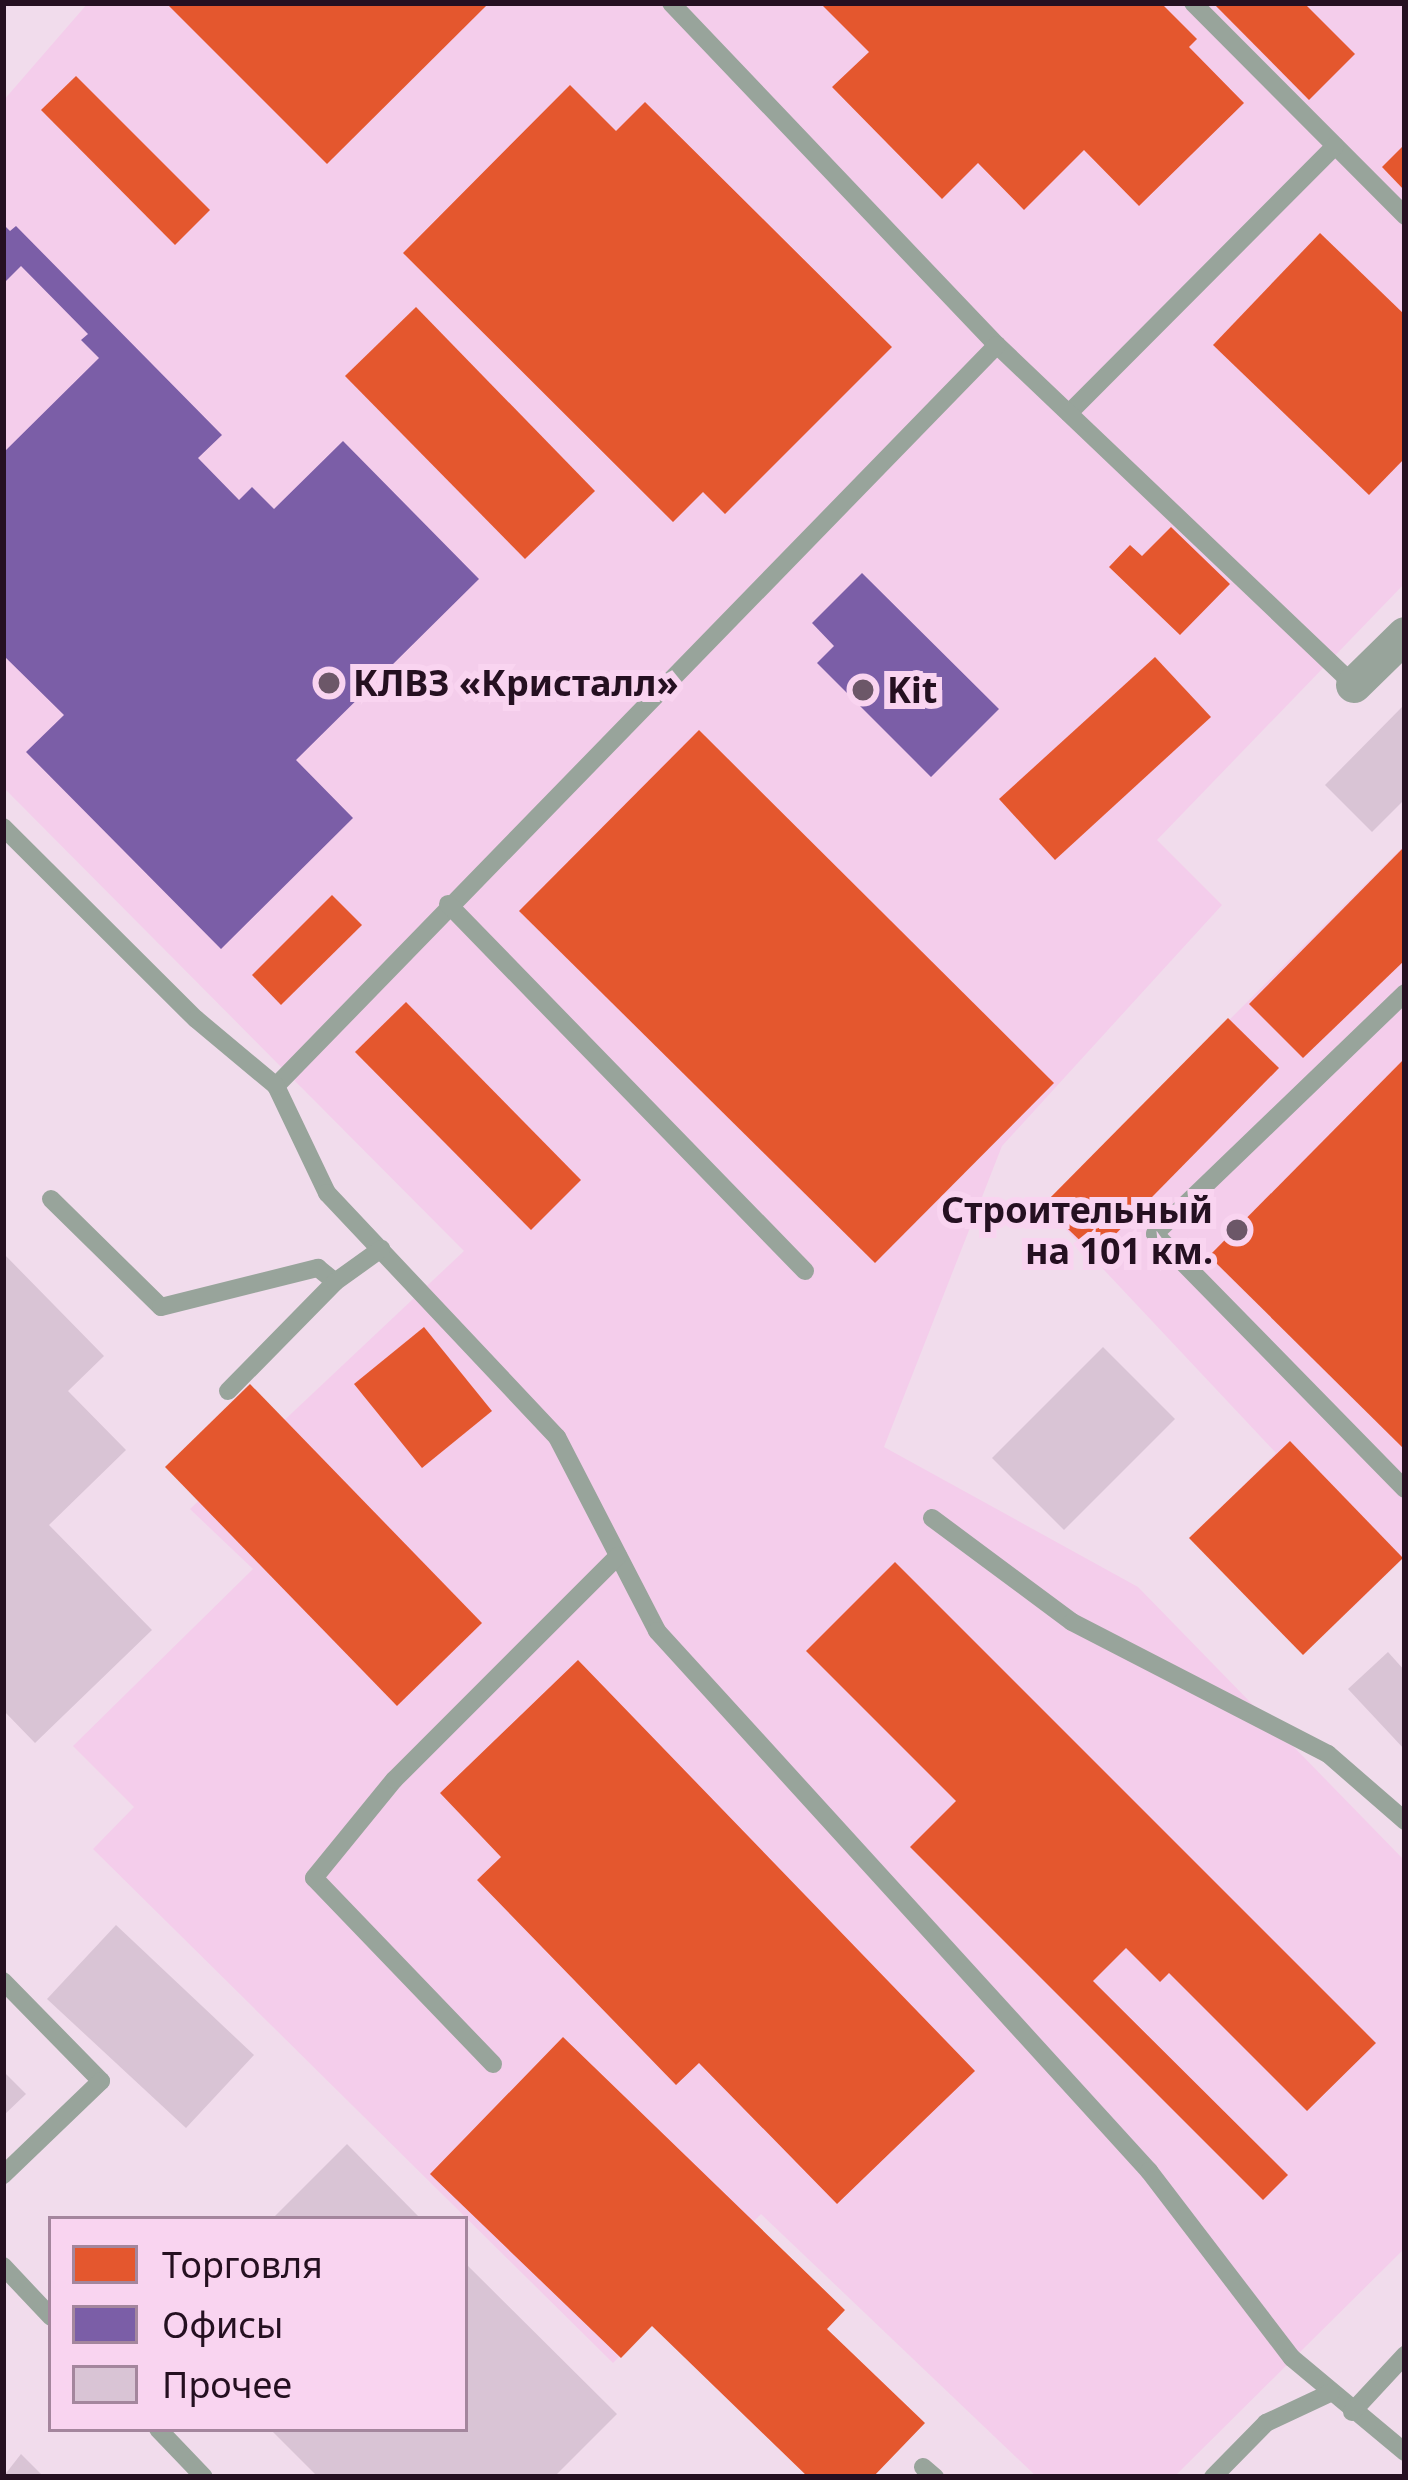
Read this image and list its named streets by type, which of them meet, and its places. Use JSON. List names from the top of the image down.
{
  "places": ["КЛВЗ «Кристалл»", "Kit", "Строительный на 101 км."],
  "legend": ["Торговля", "Офисы", "Прочее"]
}
